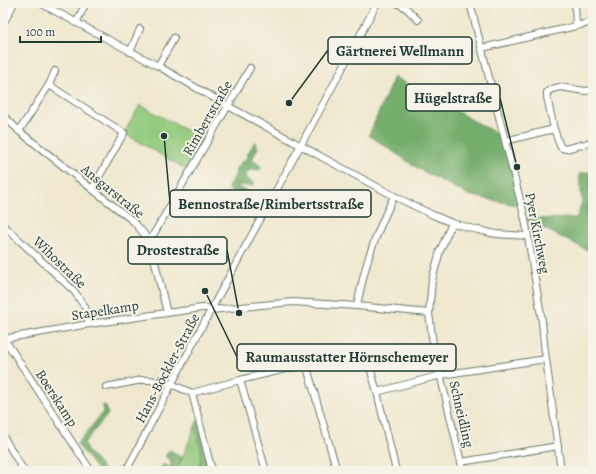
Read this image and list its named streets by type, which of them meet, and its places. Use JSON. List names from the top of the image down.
{
  "streets": {
    "street": [
      "Rimbertstraße",
      "Ansgarstraße",
      "Pyer Kirchweg",
      "Wihostraße",
      "Stapelkamp",
      "Hans-Böckler-Straße",
      "Boerskamp",
      "Schneidling"
    ]
  },
  "crossings": [
    ["Rimbertstraße", "Ansgarstraße"],
    ["Ansgarstraße", "Stapelkamp"],
    ["Wihostraße", "Stapelkamp"],
    ["Stapelkamp", "Hans-Böckler-Straße"],
    ["Stapelkamp", "Boerskamp"],
    ["Stapelkamp", "Schneidling"]
  ],
  "places": [
    "Gärtnerei Wellmann",
    "Bennostraße/Rimbertsstraße",
    "Hügelstraße",
    "Raumausstatter Hörnschemeyer",
    "Drostestraße"
  ],
  "scale_bar": "100 m"
}
